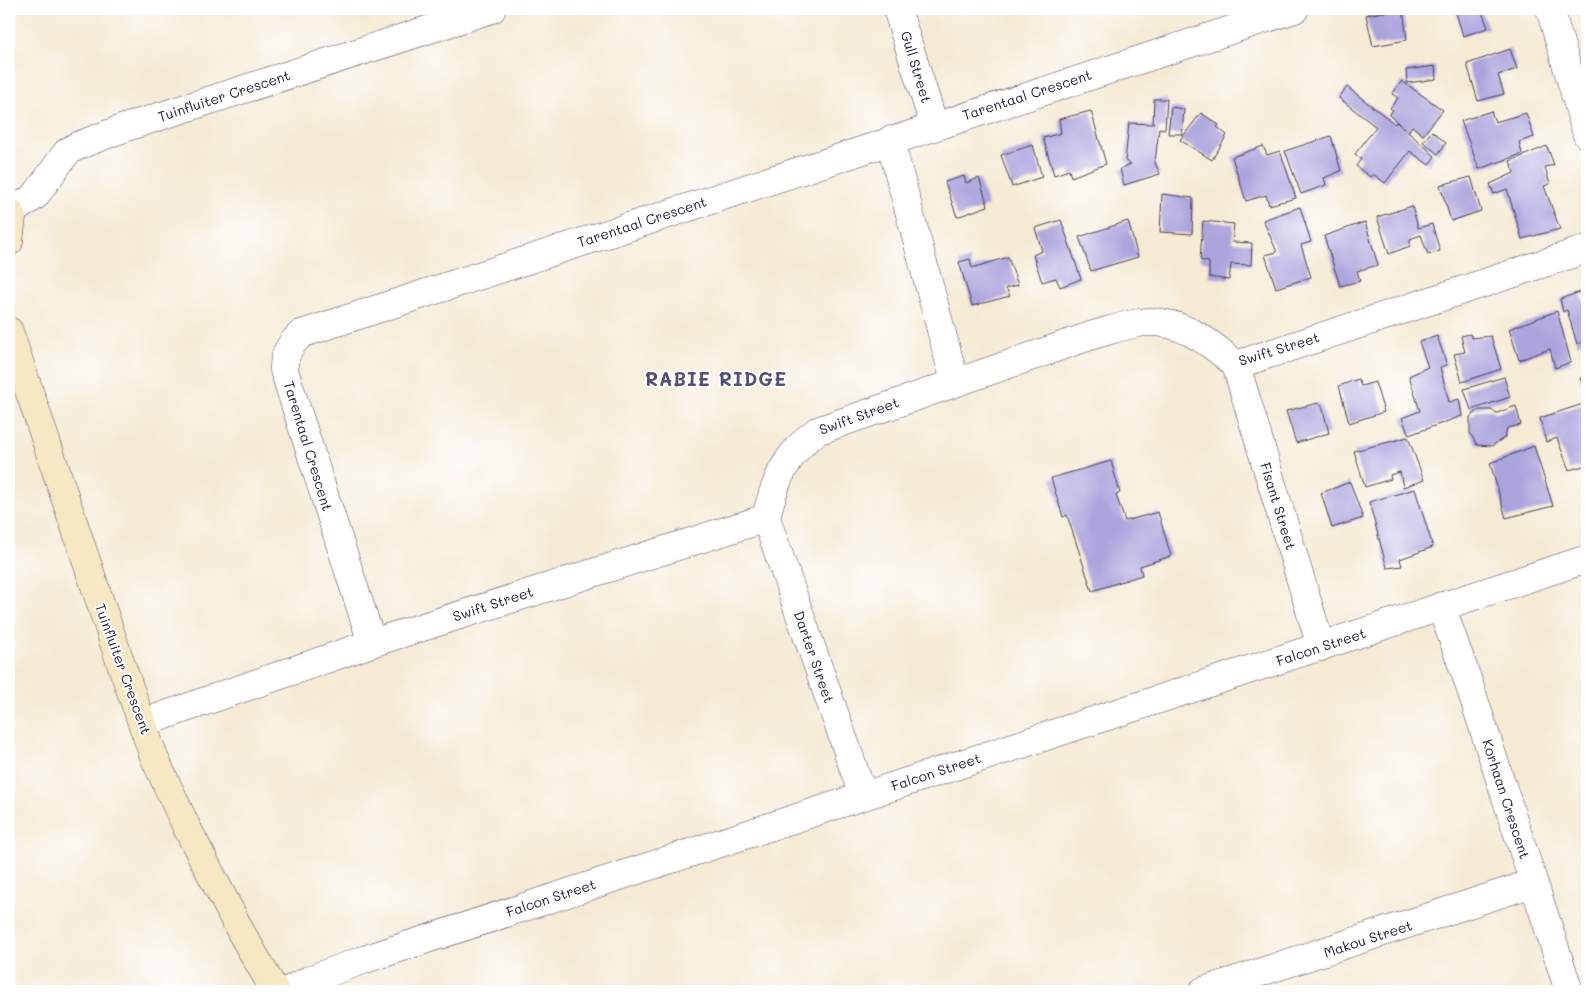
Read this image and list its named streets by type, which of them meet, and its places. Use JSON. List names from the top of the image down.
{
  "streets": {
    "street": [
      "Gull Street",
      "Tarentaal Crescent",
      "Tuinfluiter Crescent",
      "Swift Street",
      "Fisant Street",
      "Falcon Street",
      "Darter Street",
      "Korhaan Crescent",
      "Makou Street"
    ]
  },
  "crossings": [
    ["Gull Street", "Tarentaal Crescent"],
    ["Tarentaal Crescent", "Swift Street"],
    ["Tuinfluiter Crescent", "Swift Street"],
    ["Swift Street", "Fisant Street"],
    ["Swift Street", "Darter Street"],
    ["Fisant Street", "Falcon Street"],
    ["Falcon Street", "Darter Street"],
    ["Falcon Street", "Korhaan Crescent"],
    ["Korhaan Crescent", "Makou Street"]
  ],
  "districts": ["RABIE RIDGE"]
}
